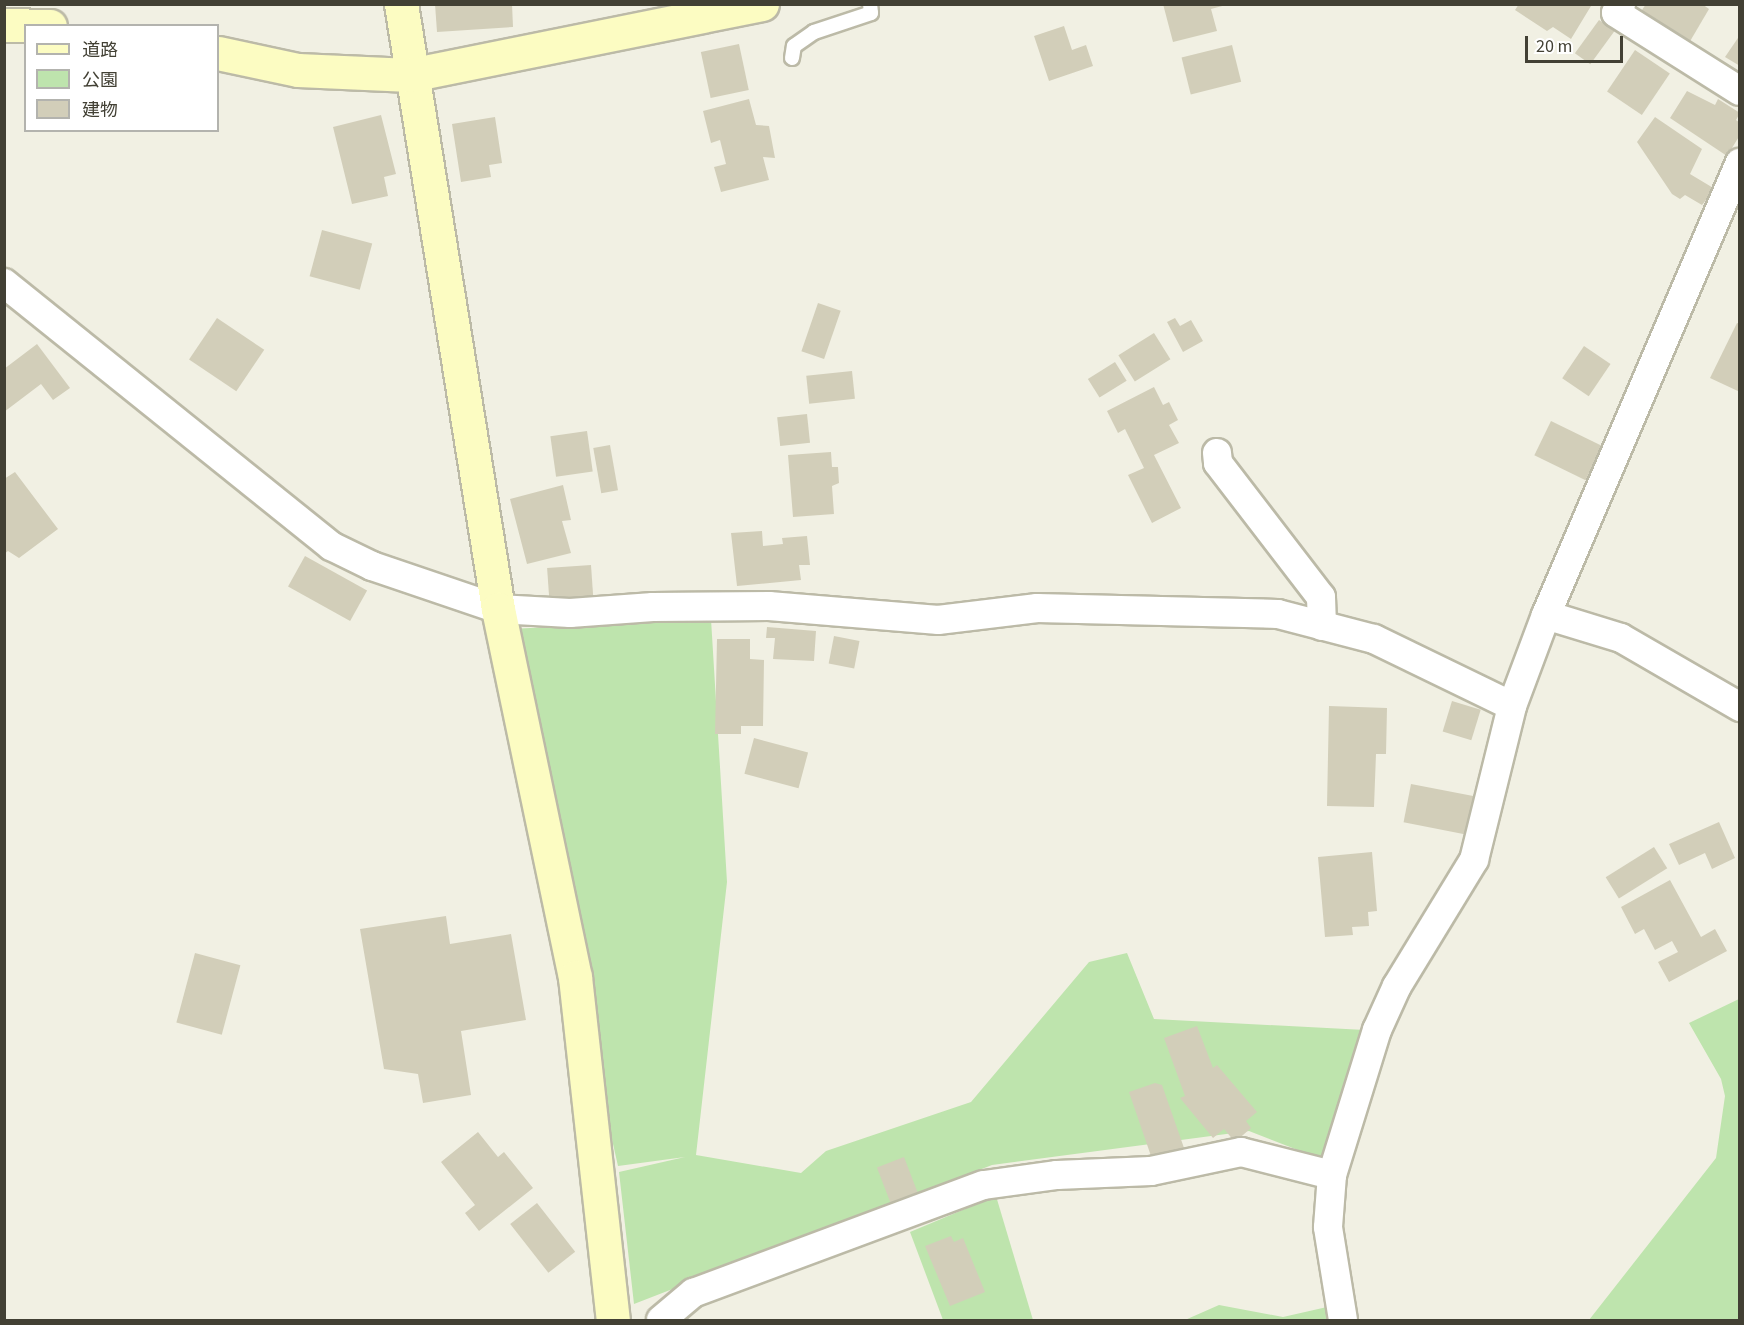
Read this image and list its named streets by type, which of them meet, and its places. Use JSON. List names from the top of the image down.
{
  "legend": ["道路", "公園", "建物"],
  "scale_bar": "20 m"
}
